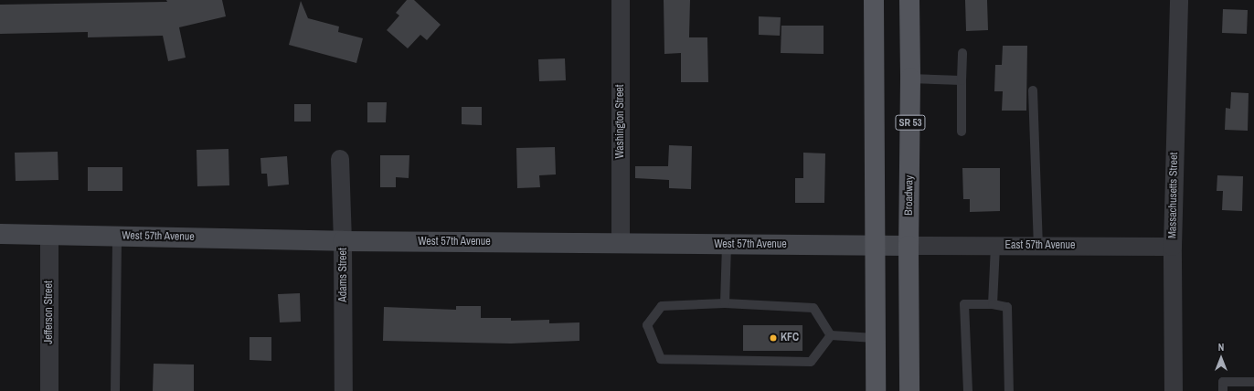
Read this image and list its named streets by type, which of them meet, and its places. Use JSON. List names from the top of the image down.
{
  "streets": {
    "main road": ["SR 53", "Broadway"],
    "street": [
      "Washington Street",
      "Massachusetts Street",
      "West 57th Avenue",
      "East 57th Avenue",
      "Adams Street",
      "Jefferson Street"
    ]
  },
  "crossings": [
    ["Washington Street", "West 57th Avenue"],
    ["Broadway", "West 57th Avenue"],
    ["Broadway", "East 57th Avenue"],
    ["Massachusetts Street", "East 57th Avenue"],
    ["West 57th Avenue", "East 57th Avenue"],
    ["West 57th Avenue", "Adams Street"],
    ["West 57th Avenue", "Jefferson Street"]
  ],
  "places": ["KFC"],
  "north": "top"
}
